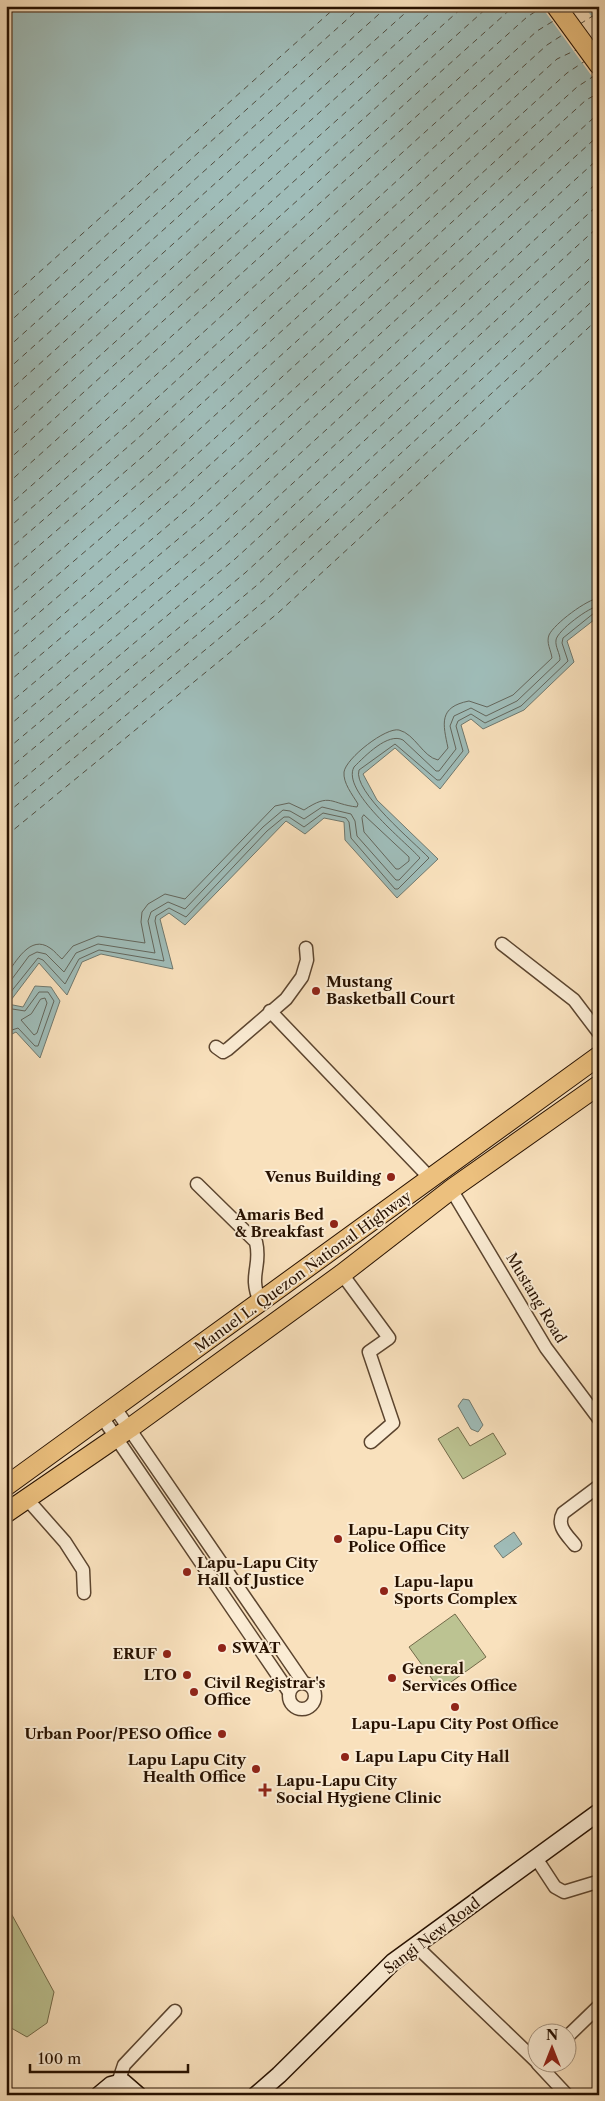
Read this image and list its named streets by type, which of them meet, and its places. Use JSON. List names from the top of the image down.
{
  "streets": {
    "main road": ["Manuel L. Quezon National Highway"],
    "street": ["Mustang Road", "Sangi New Road"]
  },
  "crossings": [
    ["Manuel L. Quezon National Highway", "Mustang Road"]
  ],
  "places": {
    "other": [
      "Mustang Basketball Court",
      "Venus Building",
      "Amaris Bed & Breakfast",
      "Lapu-Lapu City Police Office",
      "Lapu-Lapu City Hall of Justice",
      "Lapu-lapu Sports Complex",
      "SWAT",
      "ERUF",
      "LTO",
      "General Services Office",
      "Civil Registrar's Office",
      "Lapu-Lapu City Post Office",
      "Urban Poor/PESO Office",
      "Lapu Lapu City Hall",
      "Lapu Lapu City Health Office"
    ],
    "health": ["Lapu-Lapu City Social Hygiene Clinic"]
  },
  "scale_bar": "100 m",
  "north": "top"
}
